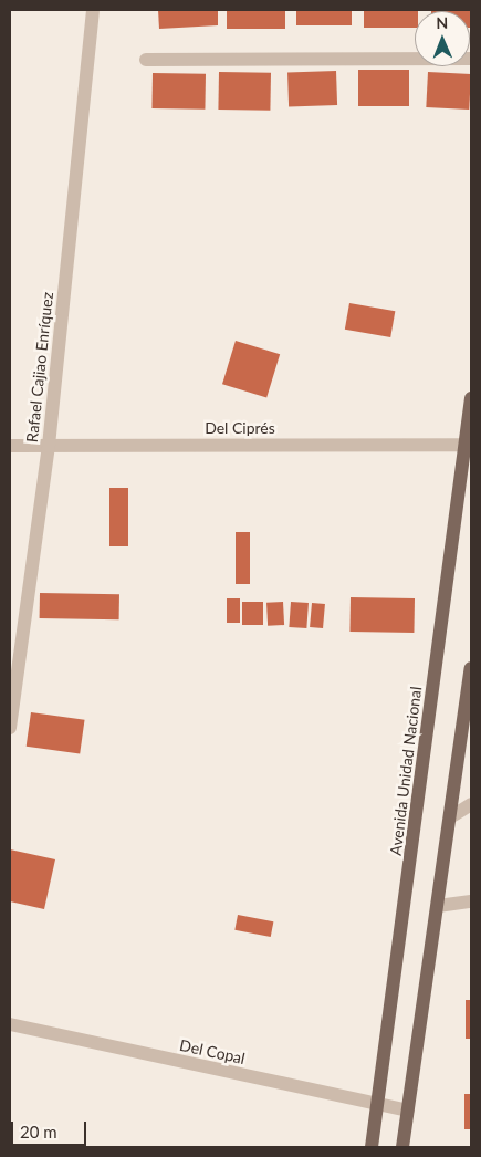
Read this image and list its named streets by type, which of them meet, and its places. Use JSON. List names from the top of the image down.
{
  "streets": {
    "main road": ["Avenida Unidad Nacional"],
    "street": ["Rafael Cajiao Enríquez", "Del Ciprés", "Del Copal"]
  },
  "crossings": [
    ["Rafael Cajiao Enríquez", "Del Ciprés"],
    ["Del Ciprés", "Avenida Unidad Nacional"],
    ["Avenida Unidad Nacional", "Del Copal"]
  ],
  "scale_bar": "20 m",
  "north": "top"
}
